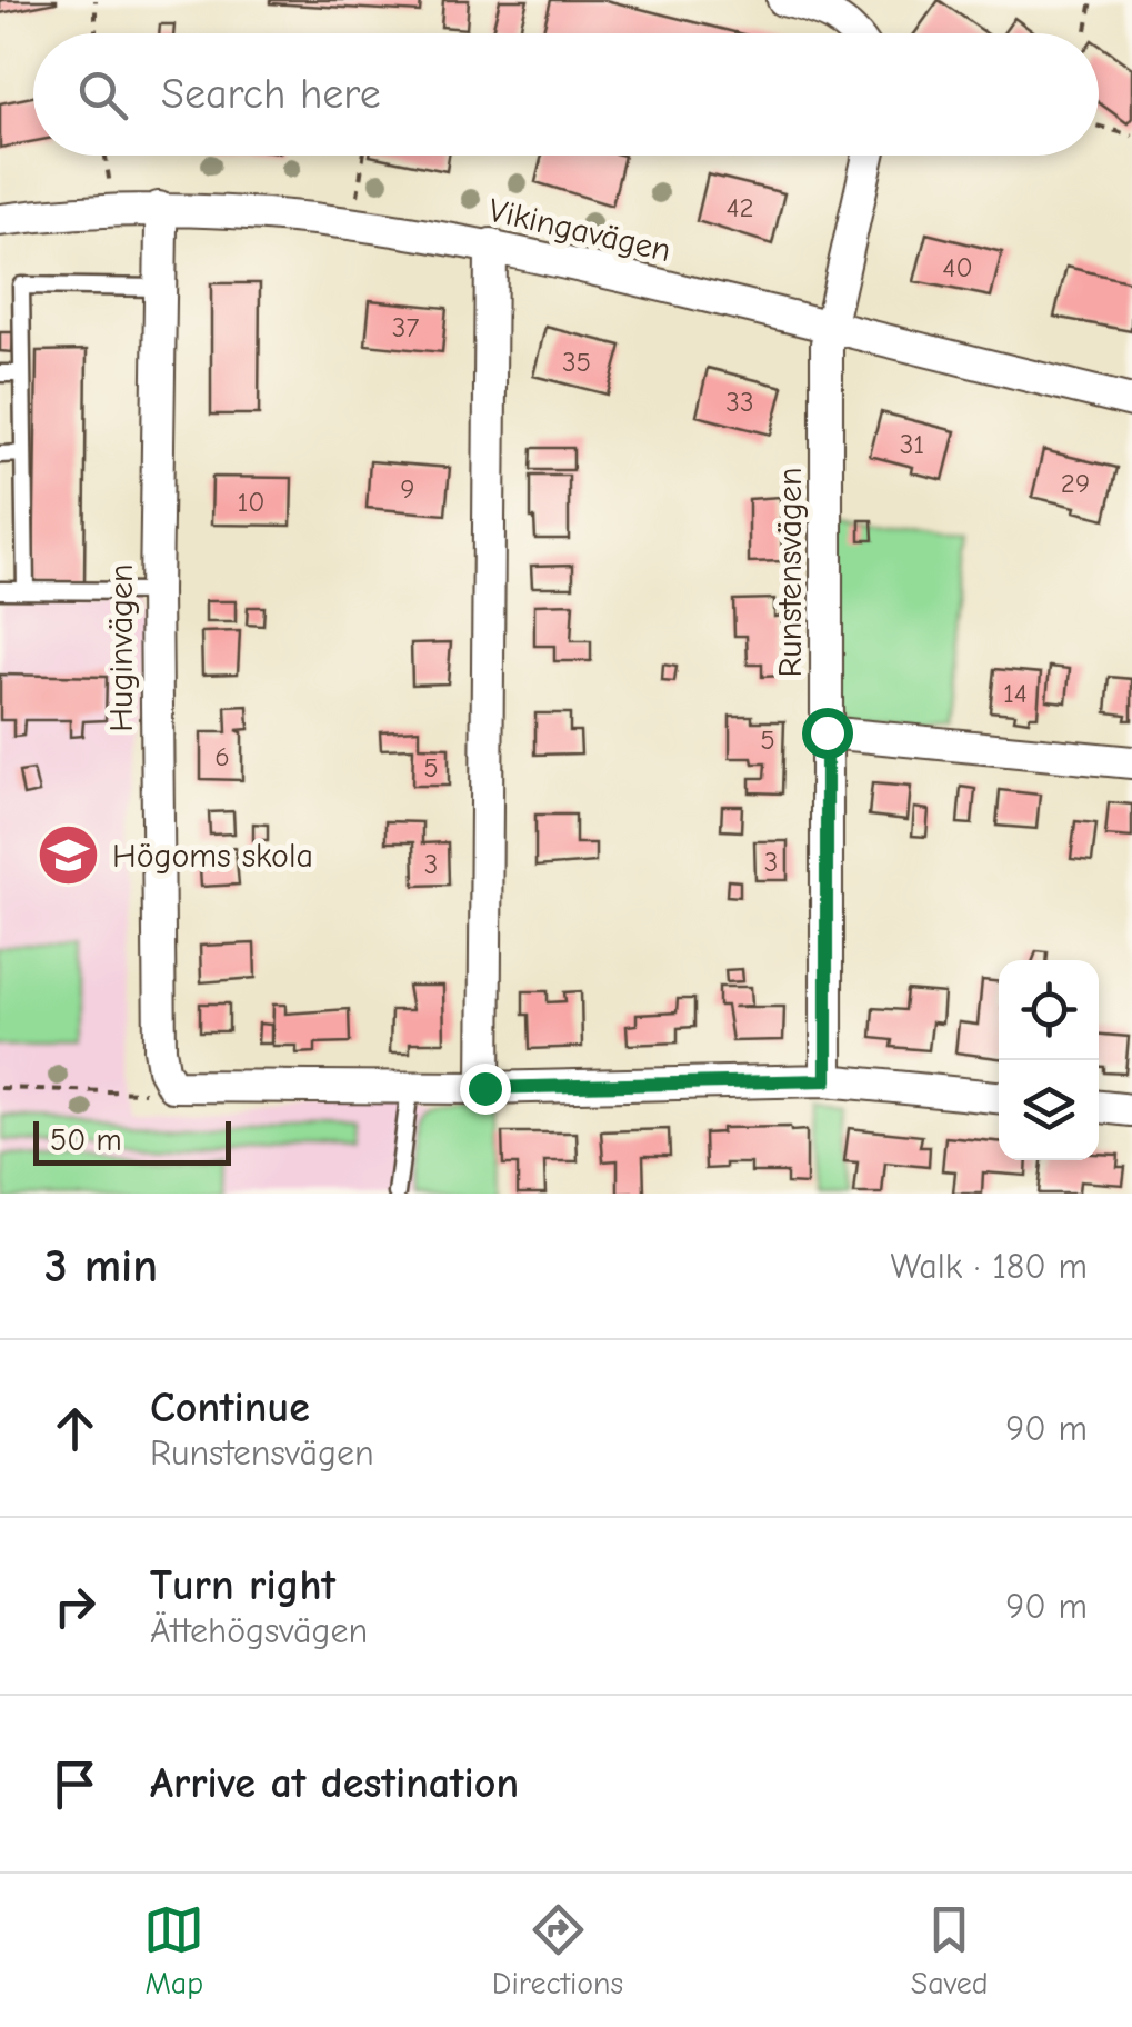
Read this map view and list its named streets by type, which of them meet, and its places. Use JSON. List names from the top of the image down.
{
  "streets": {
    "street": ["Vikingavägen", "Runstensvägen", "Huginvägen"]
  },
  "crossings": [
    ["Vikingavägen", "Runstensvägen"],
    ["Vikingavägen", "Huginvägen"]
  ],
  "places": {
    "school or university": ["Högoms skola"]
  },
  "house_numbers": [
    "42",
    "40",
    "37",
    "35",
    "33",
    "31",
    "29",
    "9",
    "10",
    "14",
    "5",
    "6",
    "5",
    "3",
    "3"
  ],
  "scale_bar": "50 m",
  "page": {
    "search": "Search here",
    "scale": "50 m",
    "heading": ["3 min", "Walk · 180 m"],
    "list": [
      ["Continue", "Runstensvägen", "90 m"],
      ["Turn right", "Ättehögsvägen", "90 m"],
      "Arrive at destination"
    ],
    "nav": ["Map", "Directions", "Saved"]
  }
}
